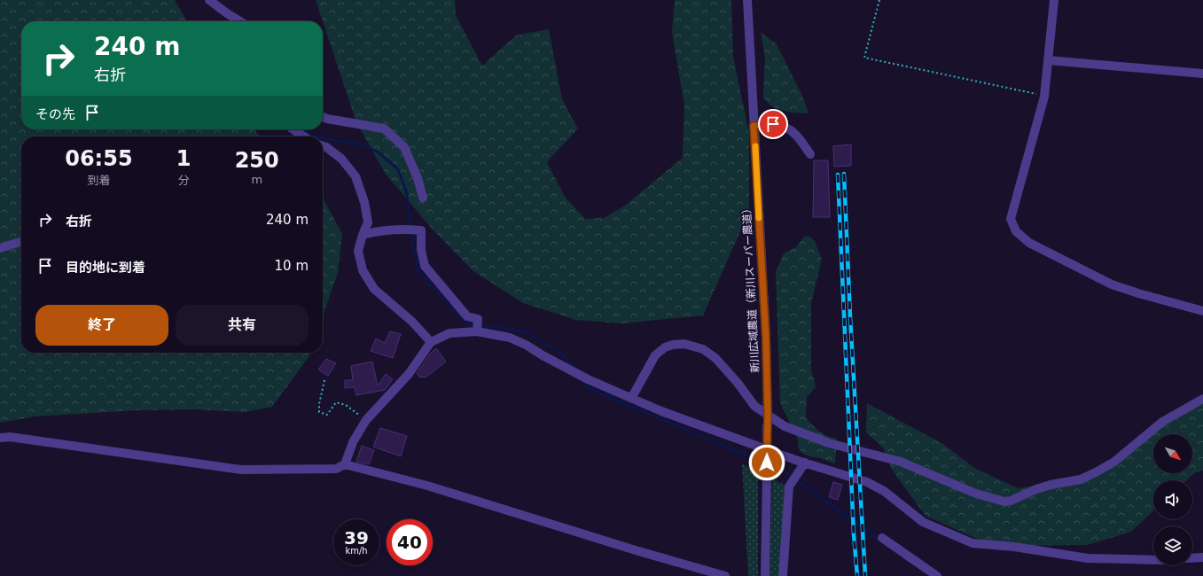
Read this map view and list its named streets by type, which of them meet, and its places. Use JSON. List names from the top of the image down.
{
  "streets": {
    "street": ["新川広域農道（新川スーパー農道）"]
  },
  "north": "bottom right",
  "page": {
    "turn": ["240 m", "右折"],
    "then": "その先",
    "eta": [
      "06:55",
      "到着",
      "1",
      "分",
      "250",
      "m"
    ],
    "list": [
      {
        "name": "右折",
        "value": "240 m"
      },
      {
        "name": "目的地に到着",
        "value": "10 m"
      }
    ],
    "buttons": ["終了", "共有"],
    "speed": "39 km/h",
    "limit": "40"
  }
}
